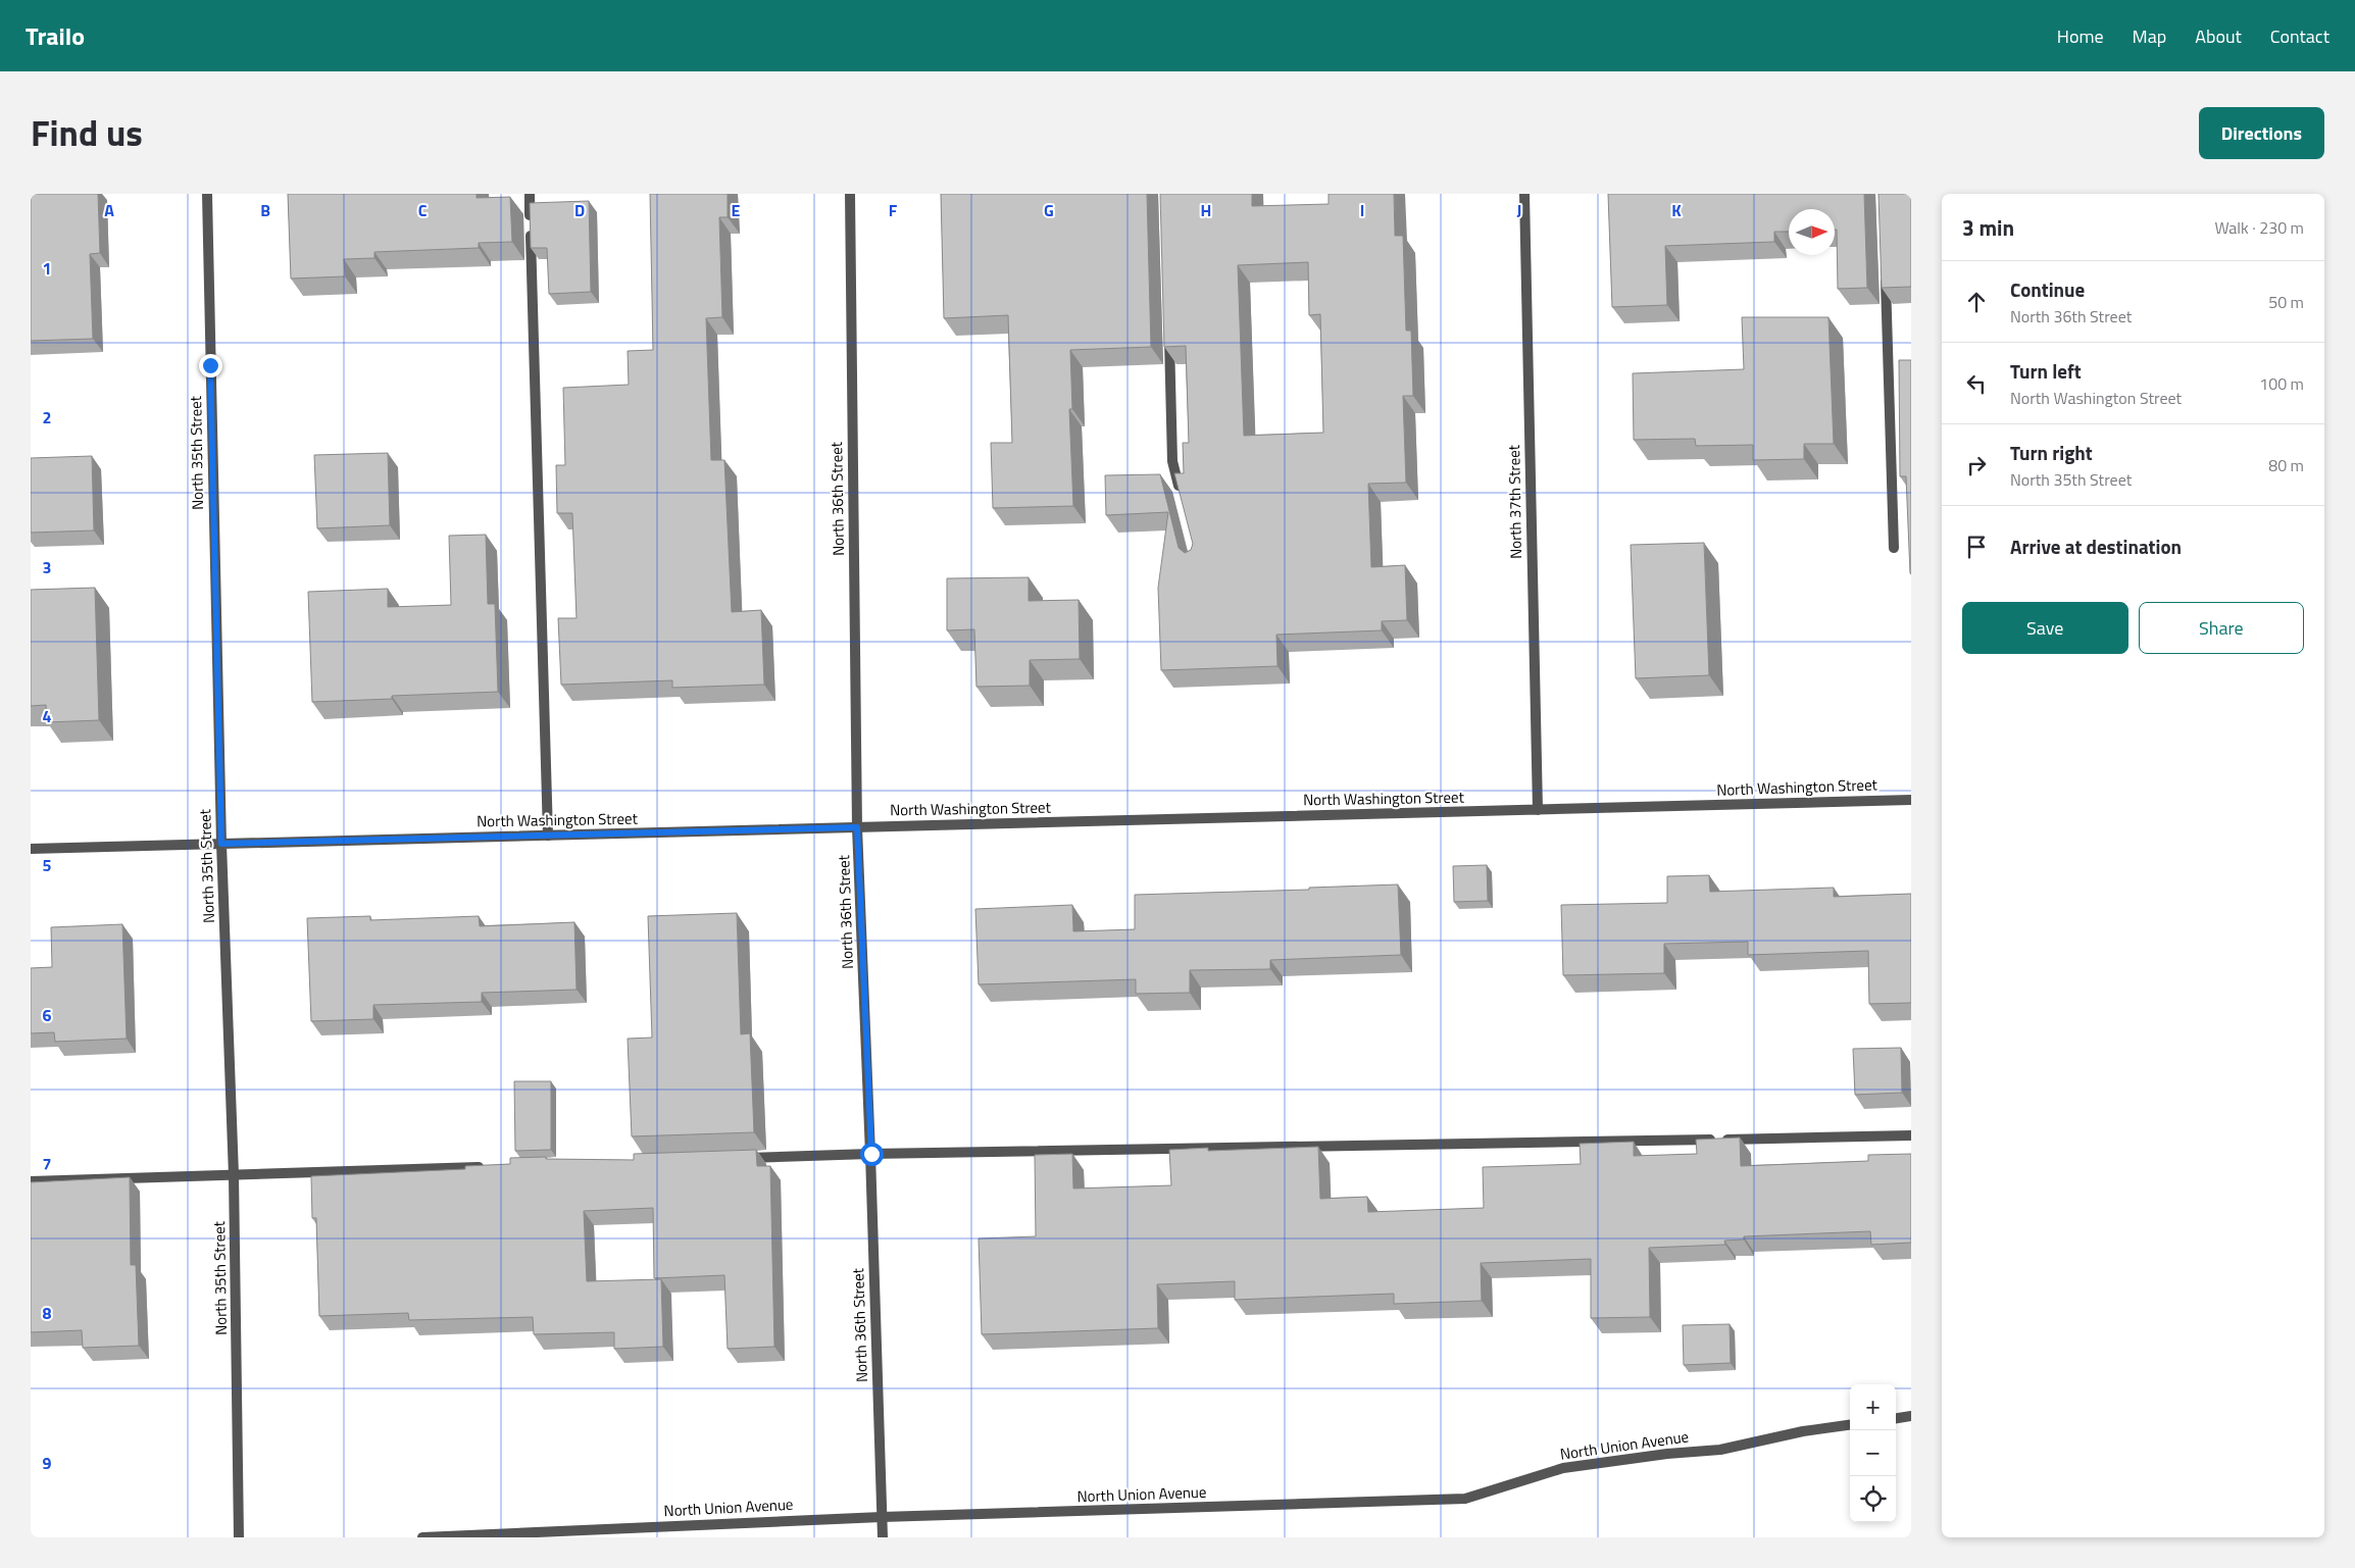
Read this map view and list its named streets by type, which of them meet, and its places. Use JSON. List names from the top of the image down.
{
  "streets": {
    "street": [
      "North 35th Street",
      "North 36th Street",
      "North 37th Street",
      "North Washington Street",
      "North Union Avenue"
    ]
  },
  "crossings": [
    ["North 35th Street", "North Washington Street"],
    ["North 36th Street", "North Washington Street"],
    ["North 36th Street", "North Union Avenue"],
    ["North 37th Street", "North Washington Street"]
  ],
  "north": "right",
  "page": {
    "header": "Trailo",
    "nav": [
      "Home",
      "Map",
      "About",
      "Contact"
    ],
    "title": "Find us",
    "buttons": [
      "Directions",
      ["Save", "Share"]
    ],
    "heading": ["3 min", "Walk · 230 m"],
    "list": [
      ["Continue", "North 36th Street", "50 m"],
      ["Turn left", "North Washington Street", "100 m"],
      ["Turn right", "North 35th Street", "80 m"],
      "Arrive at destination"
    ],
    "map_buttons": ["+", "−"]
  },
  "grid": {
    "columns": [
      "A",
      "B",
      "C",
      "D",
      "E",
      "F",
      "G",
      "H",
      "I",
      "J",
      "K"
    ],
    "rows": [
      "1",
      "2",
      "3",
      "4",
      "5",
      "6",
      "7",
      "8",
      "9"
    ]
  }
}
